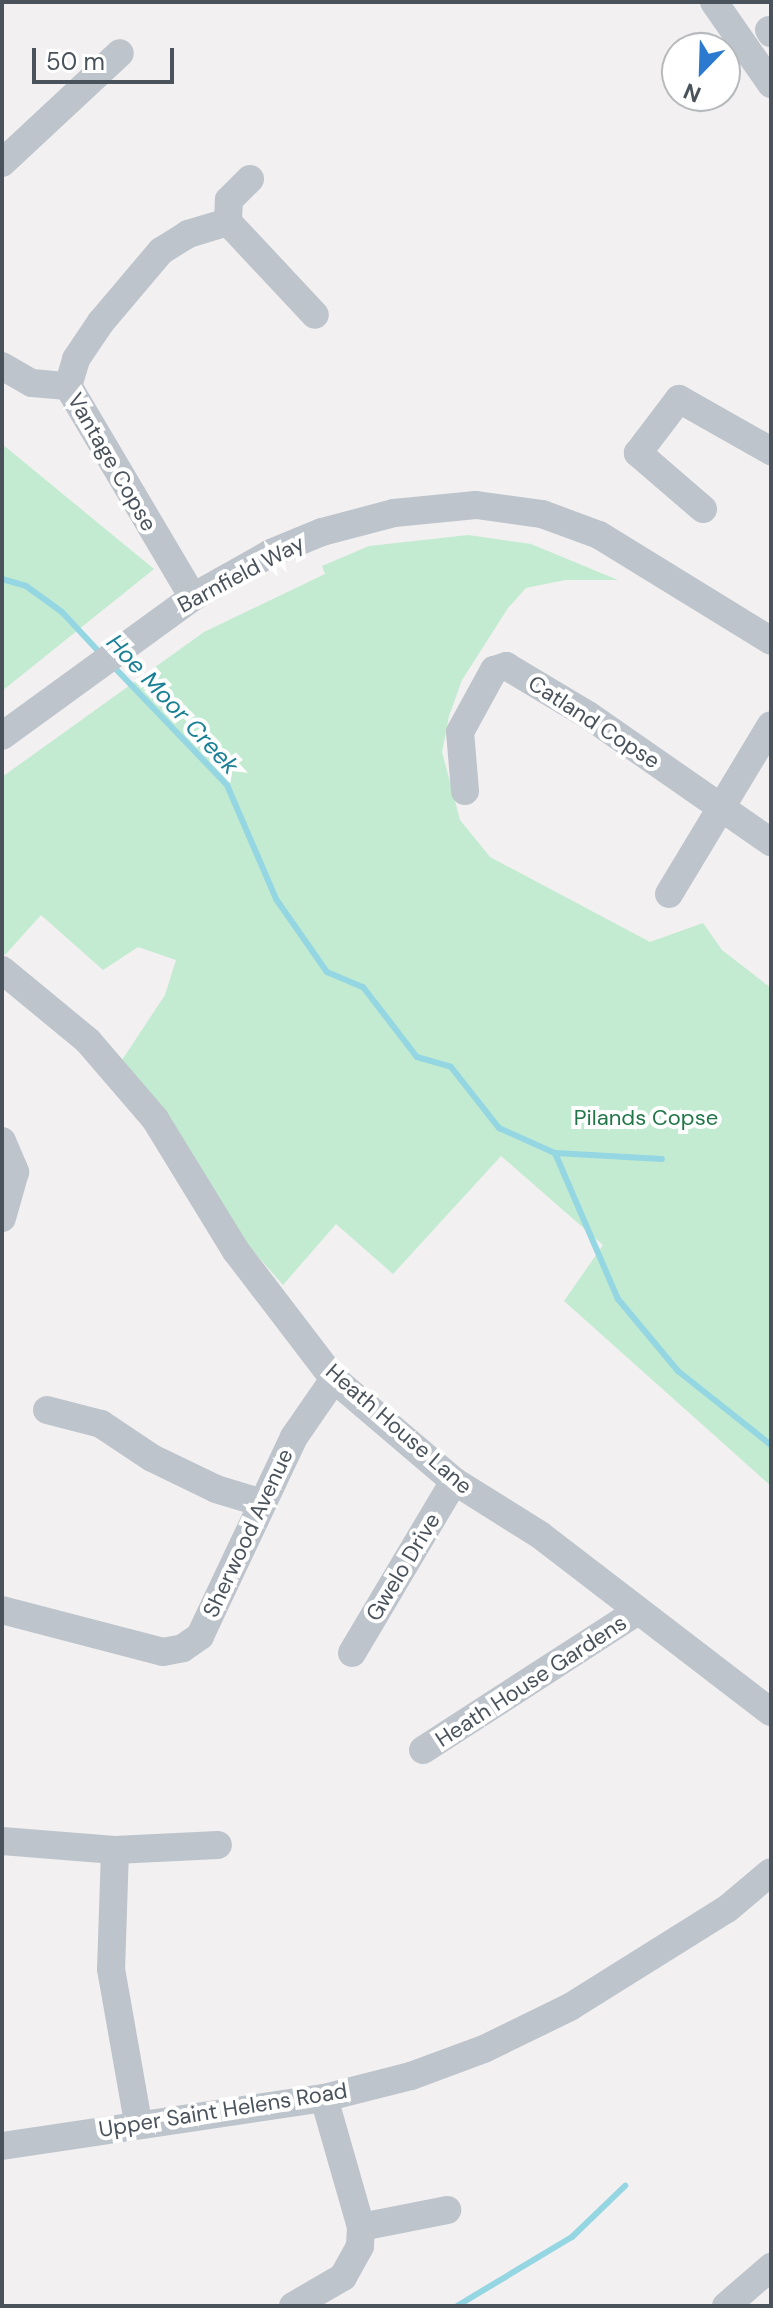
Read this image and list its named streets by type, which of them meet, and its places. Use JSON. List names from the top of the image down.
{
  "streets": {
    "street": [
      "Vantage Copse",
      "Barnfield Way",
      "Catland Copse",
      "Heath House Lane",
      "Sherwood Avenue",
      "Gwelo Drive",
      "Heath House Gardens",
      "Upper Saint Helens Road"
    ]
  },
  "crossings": [
    ["Vantage Copse", "Barnfield Way"],
    ["Heath House Lane", "Sherwood Avenue"],
    ["Heath House Lane", "Gwelo Drive"],
    ["Heath House Lane", "Heath House Gardens"]
  ],
  "water": ["Hoe Moor Creek"],
  "parks": ["Pilands Copse"],
  "scale_bar": "50 m",
  "north": "bottom left"
}
